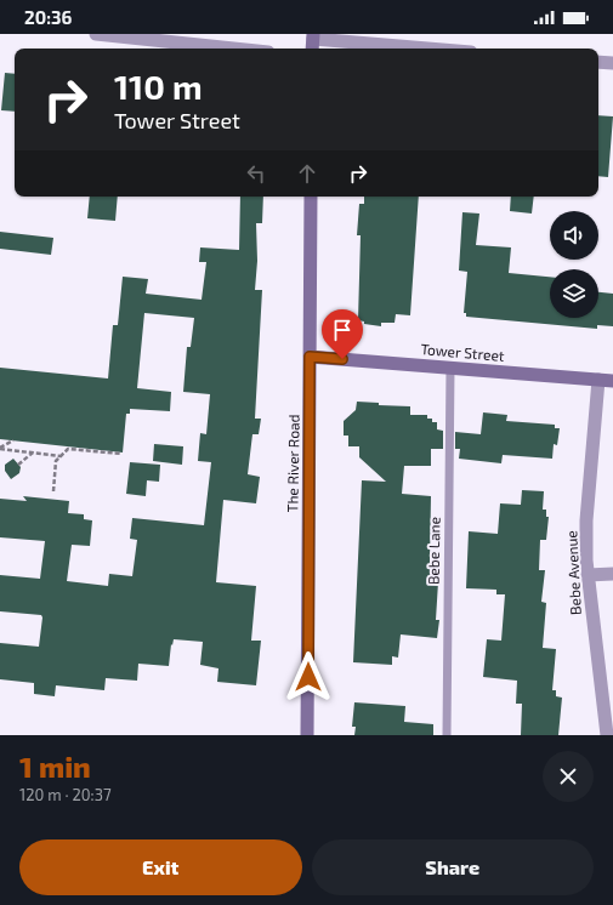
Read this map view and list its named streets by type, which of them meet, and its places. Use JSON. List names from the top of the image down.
{
  "streets": {
    "main road": ["Tower Street", "The River Road"],
    "street": ["Bebe Avenue"],
    "lane": ["Bebe Lane"]
  },
  "crossings": [
    ["Tower Street", "The River Road"],
    ["Tower Street", "Bebe Lane"],
    ["Tower Street", "Bebe Avenue"]
  ],
  "page": {
    "status": "20:36",
    "turn": ["110 m", "Tower Street"],
    "heading": ["1 min", "120 m · 20:37"],
    "buttons": ["Exit", "Share"]
  }
}
